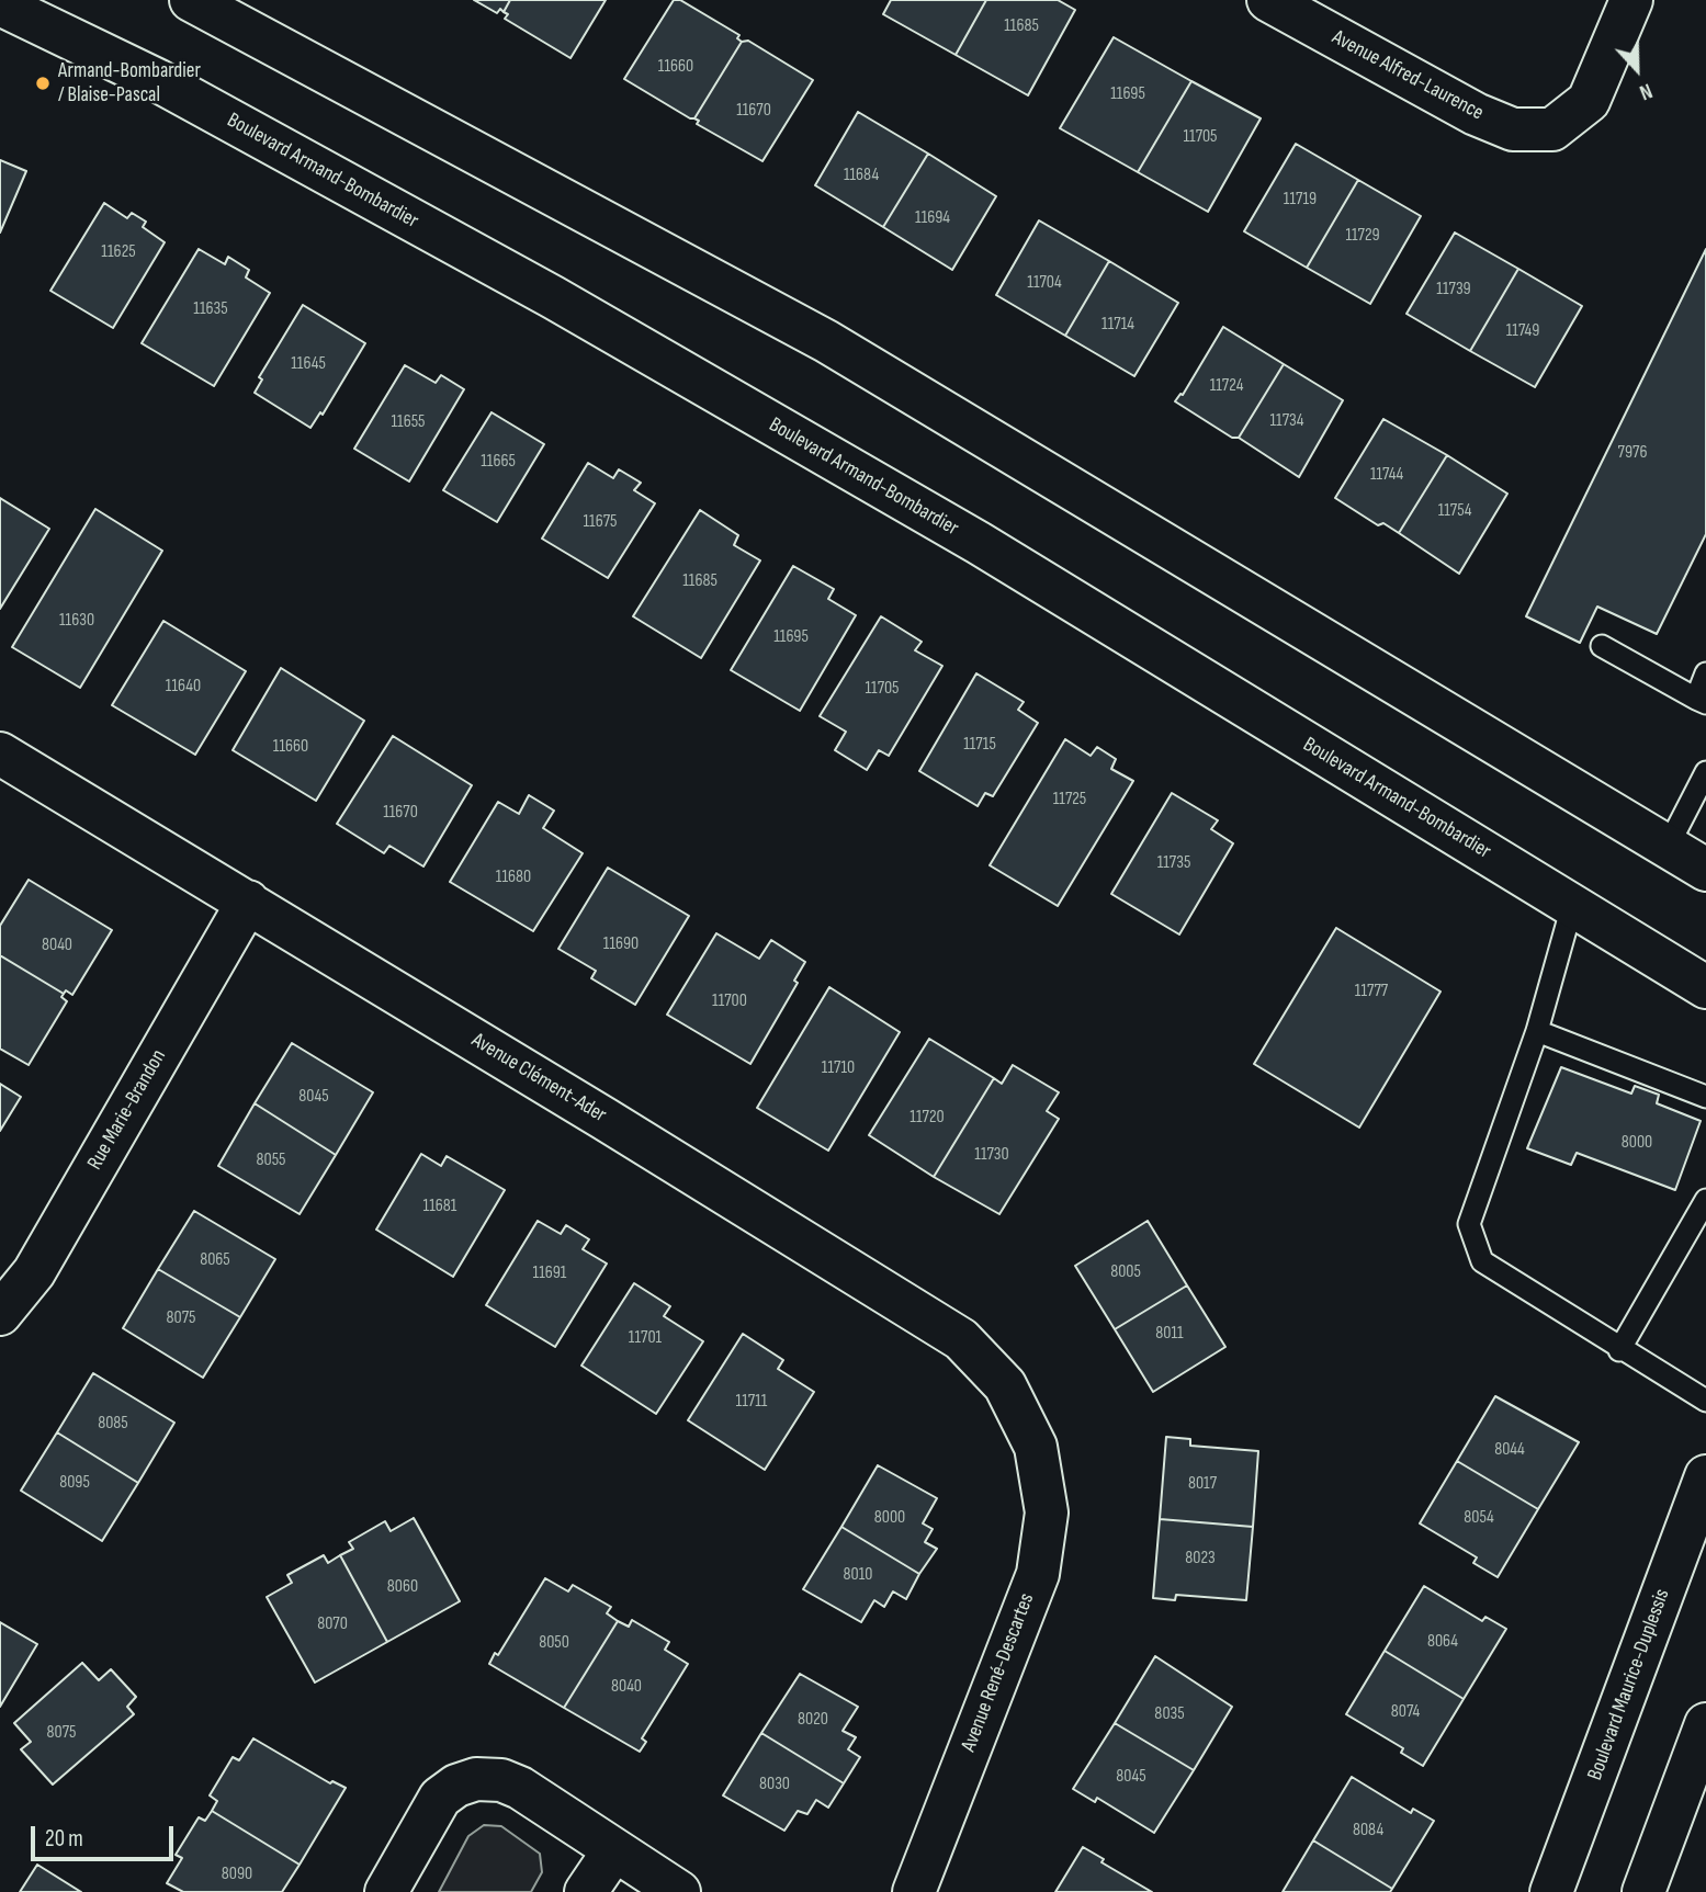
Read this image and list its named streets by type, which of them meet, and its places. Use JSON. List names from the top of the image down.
{
  "streets": {
    "street": [
      "Avenue Alfred-Laurence",
      "Boulevard Armand-Bombardier",
      "Avenue Clément-Ader",
      "Rue Marie-Brandon",
      "Avenue René-Descartes",
      "Boulevard Maurice-Duplessis"
    ]
  },
  "crossings": [
    ["Avenue Clément-Ader", "Rue Marie-Brandon"],
    ["Avenue Clément-Ader", "Avenue René-Descartes"]
  ],
  "places": ["Armand-Bombardier / Blaise-Pascal"],
  "house_numbers": [
    "11685",
    "11660",
    "11695",
    "11670",
    "11705",
    "11684",
    "11719",
    "11694",
    "11729",
    "11625",
    "11704",
    "11739",
    "11635",
    "11714",
    "11749",
    "11645",
    "11724",
    "11734",
    "11655",
    "7976",
    "11665",
    "11744",
    "11754",
    "11675",
    "11685",
    "11630",
    "11695",
    "11640",
    "11705",
    "11715",
    "11660",
    "11725",
    "11670",
    "11735",
    "11680",
    "11690",
    "8040",
    "11777",
    "11700",
    "11710",
    "8045",
    "11720",
    "8000",
    "11730",
    "8055",
    "11681",
    "8065",
    "8005",
    "11691",
    "8075",
    "8011",
    "11701",
    "11711",
    "8085",
    "8044",
    "8095",
    "8017",
    "8000",
    "8054",
    "8023",
    "8010",
    "8060",
    "8070",
    "8064",
    "8050",
    "8040",
    "8074",
    "8035",
    "8020",
    "8075",
    "8045",
    "8030",
    "8084",
    "8090"
  ],
  "scale_bar": "20 m",
  "north": "bottom"
}
